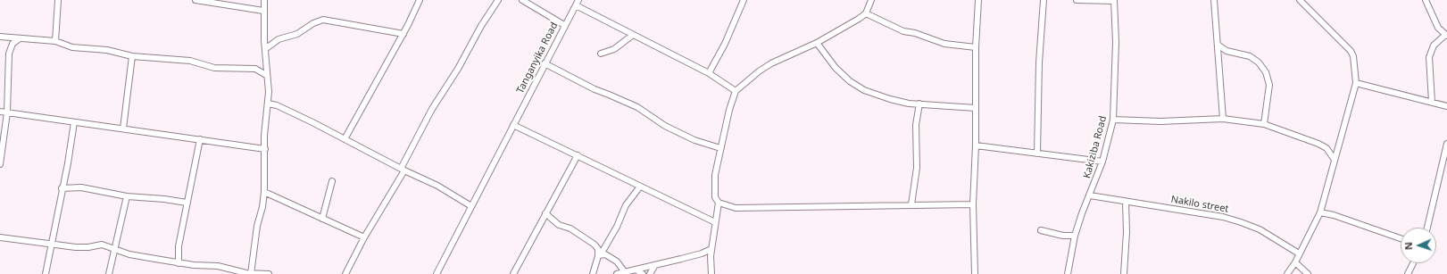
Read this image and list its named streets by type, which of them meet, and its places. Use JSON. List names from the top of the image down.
{
  "streets": {
    "street": ["Tanganyika Road", "Kakiziba Road", "Nakilo street"]
  },
  "crossings": [
    ["Kakiziba Road", "Nakilo street"]
  ],
  "north": "left"
}
